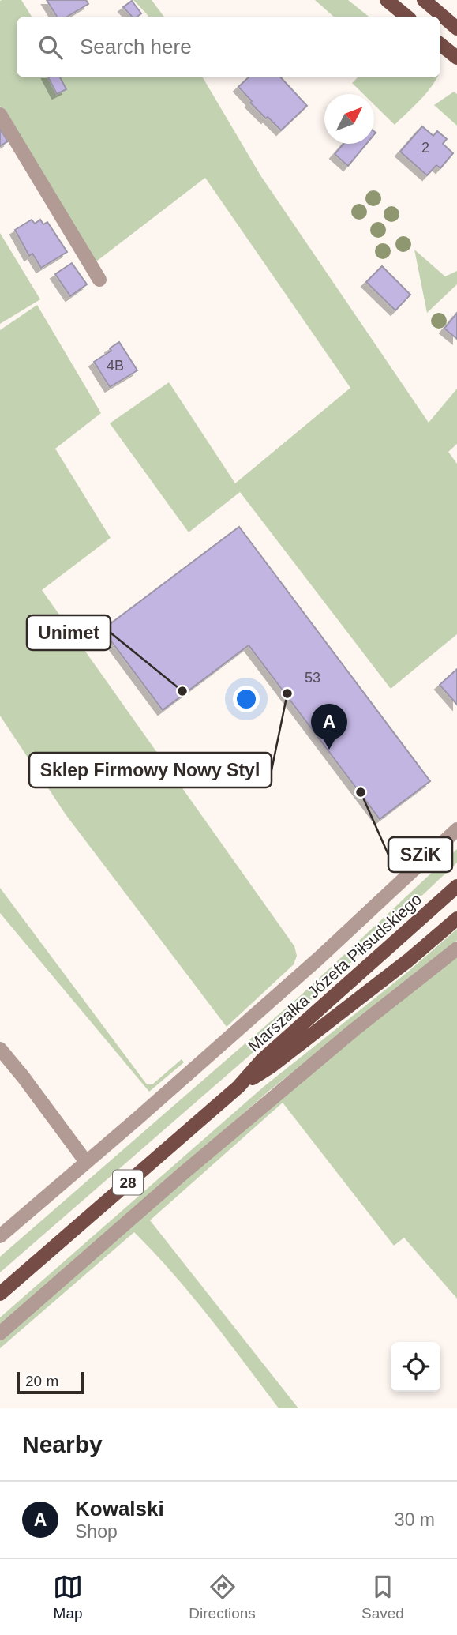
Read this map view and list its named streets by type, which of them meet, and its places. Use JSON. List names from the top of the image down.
{
  "streets": {
    "main road": ["Marszałka Józefa Piłsudskiego", "28"]
  },
  "places": ["Unimet", "Sklep Firmowy Nowy Styl", "SZiK"],
  "house_numbers": ["2", "4B", "53"],
  "scale_bar": "20 m",
  "north": "top right",
  "page": {
    "search": "Search here",
    "pins": "A",
    "scale": "20 m",
    "heading": "Nearby",
    "list": [
      {
        "mark": "A",
        "name": "Kowalski",
        "note": "Shop",
        "value": "30 m"
      }
    ],
    "nav": ["Map", "Directions", "Saved"]
  }
}
